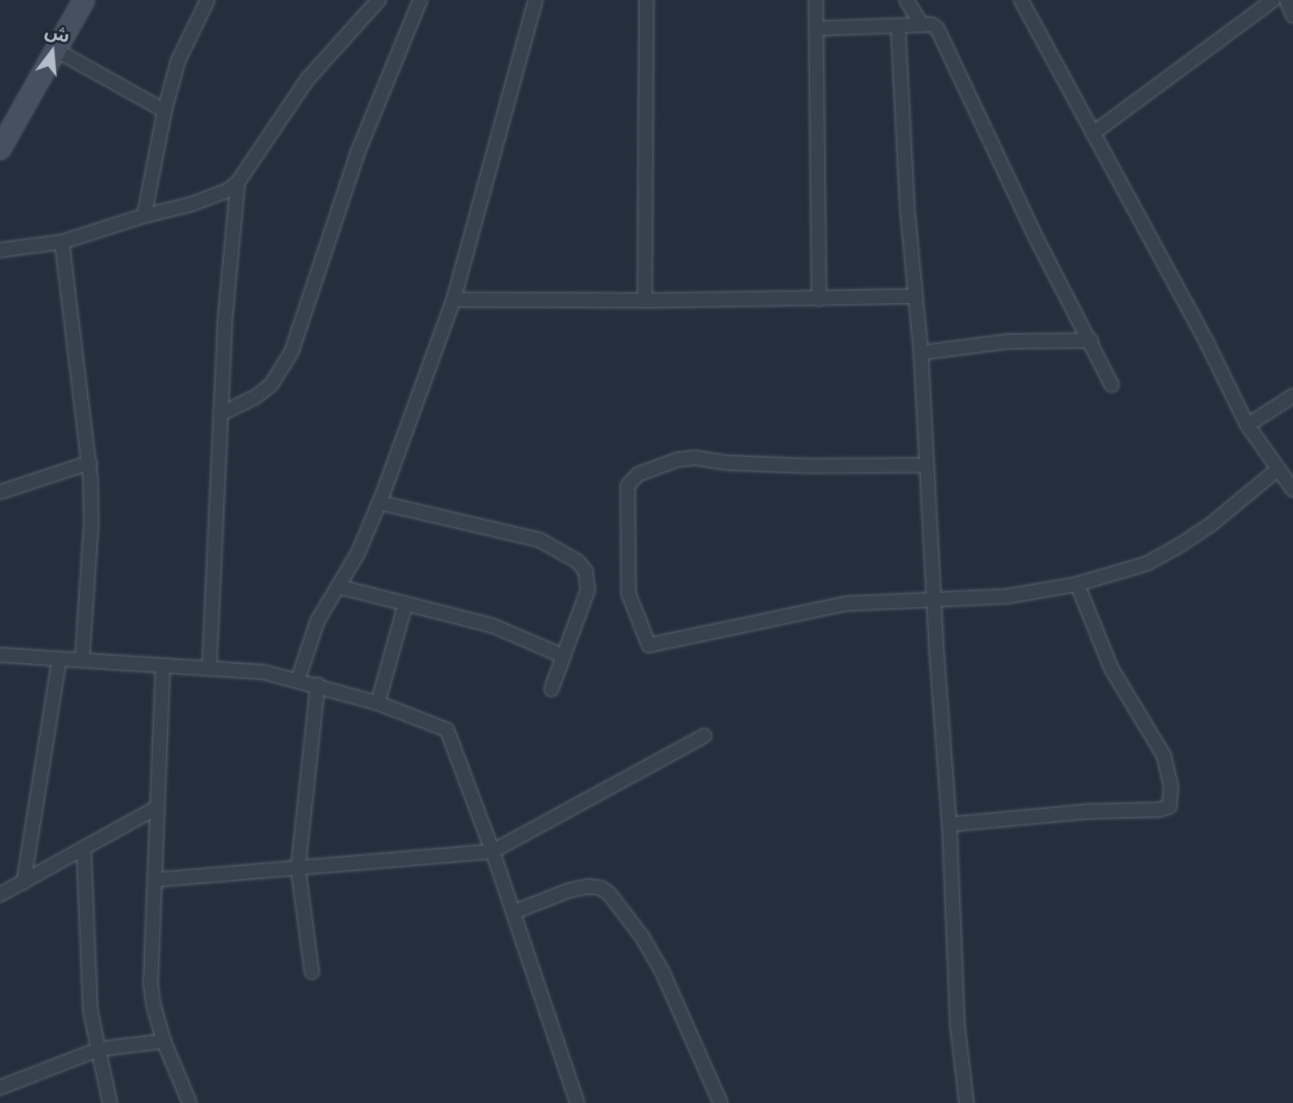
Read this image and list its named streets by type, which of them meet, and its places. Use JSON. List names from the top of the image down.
{
  "north": "top"
}
